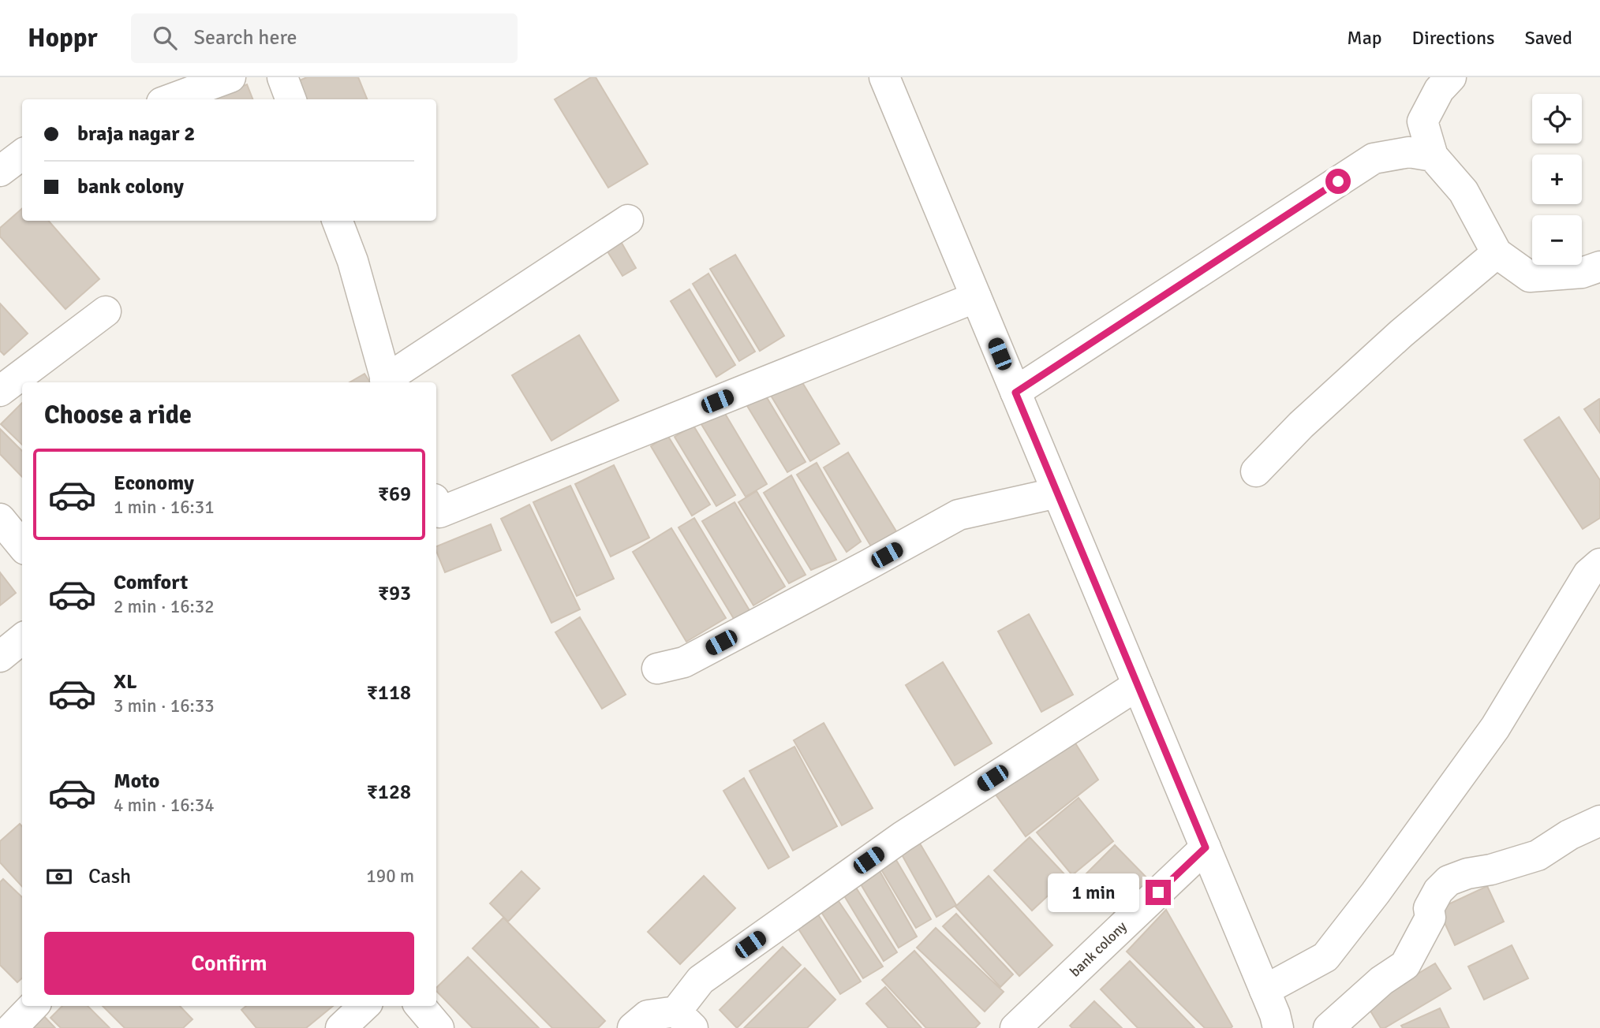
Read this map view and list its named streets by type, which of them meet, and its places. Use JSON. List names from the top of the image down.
{
  "streets": {
    "street": ["bank colony"]
  },
  "page": {
    "header": "Hoppr",
    "search": "Search here",
    "nav": ["Map", "Directions", "Saved"],
    "map_buttons": ["+", "−"],
    "banner": ["braja nagar 2", "bank colony"],
    "heading": "Choose a ride",
    "list": [
      {
        "name": "Economy",
        "note": "1 min · 16:31",
        "value": "₹69"
      },
      {
        "name": "Comfort",
        "note": "2 min · 16:32",
        "value": "₹93"
      },
      {
        "name": "XL",
        "note": "3 min · 16:33",
        "value": "₹118"
      },
      {
        "name": "Moto",
        "note": "4 min · 16:34",
        "value": "₹128"
      }
    ],
    "pay": ["Cash", "190 m"],
    "bubble": "1 min",
    "buttons": "Confirm"
  }
}
